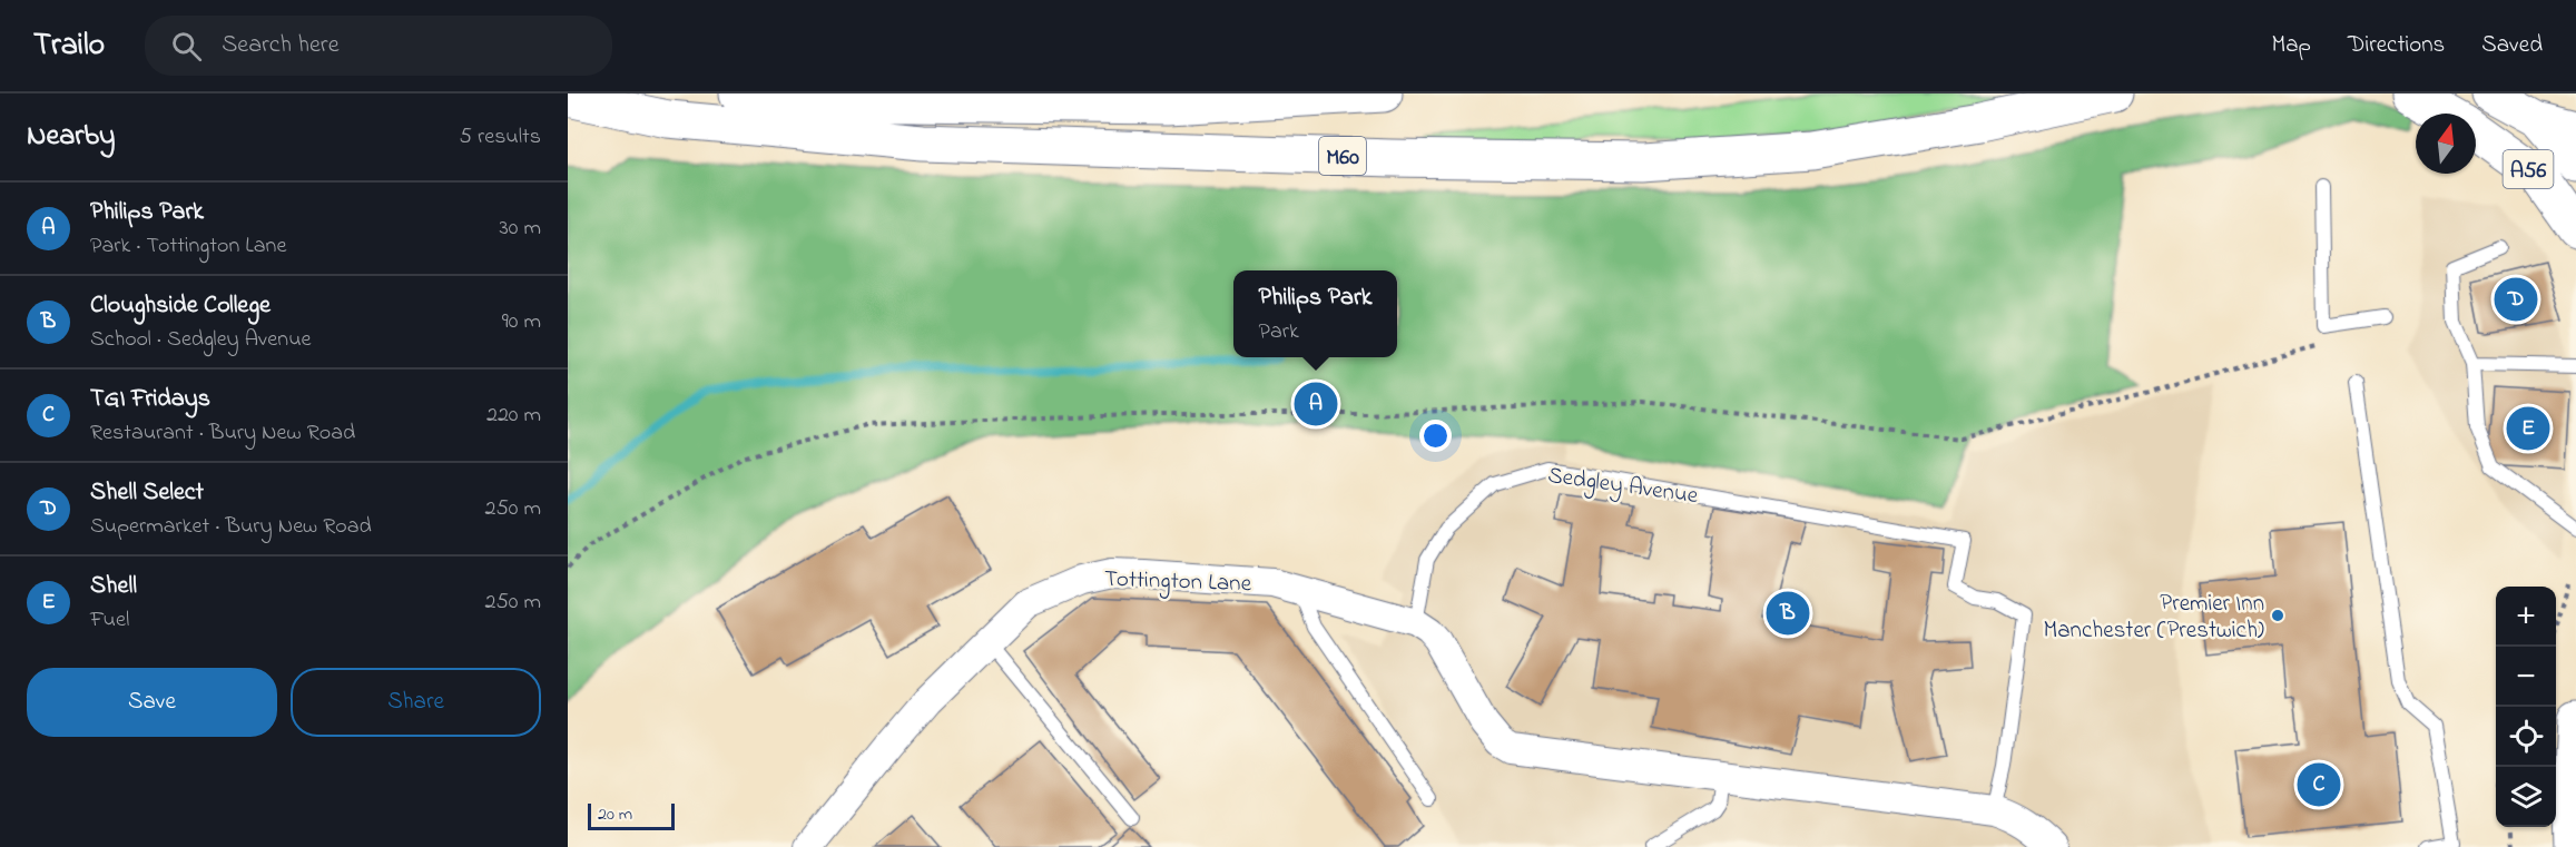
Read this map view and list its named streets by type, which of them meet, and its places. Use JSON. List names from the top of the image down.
{
  "streets": {
    "highway": ["M60", "A56"],
    "street": ["Tottington Lane"],
    "lane": ["Sedgley Avenue"]
  },
  "crossings": [
    ["Sedgley Avenue", "Tottington Lane"]
  ],
  "places": ["Premier Inn Manchester (Prestwich)"],
  "scale_bar": "20 m",
  "north": "top",
  "page": {
    "header": "Trailo",
    "search": "Search here",
    "nav": ["Map", "Directions", "Saved"],
    "heading": ["Nearby", "5 results"],
    "list": [
      {
        "mark": "A",
        "name": "Philips Park",
        "note": "Park · Tottington Lane",
        "value": "30 m"
      },
      {
        "mark": "B",
        "name": "Cloughside College",
        "note": "School · Sedgley Avenue",
        "value": "90 m"
      },
      {
        "mark": "C",
        "name": "TGI Fridays",
        "note": "Restaurant · Bury New Road",
        "value": "220 m"
      },
      {
        "mark": "D",
        "name": "Shell Select",
        "note": "Supermarket · Bury New Road",
        "value": "250 m"
      },
      {
        "mark": "E",
        "name": "Shell",
        "note": "Fuel",
        "value": "250 m"
      }
    ],
    "popup": ["Philips Park", "Park"],
    "pins": [
      "D",
      "A",
      "E",
      "B",
      "C"
    ],
    "map_buttons": ["+", "−"],
    "buttons": ["Save", "Share"],
    "scale": "20 m"
  }
}
